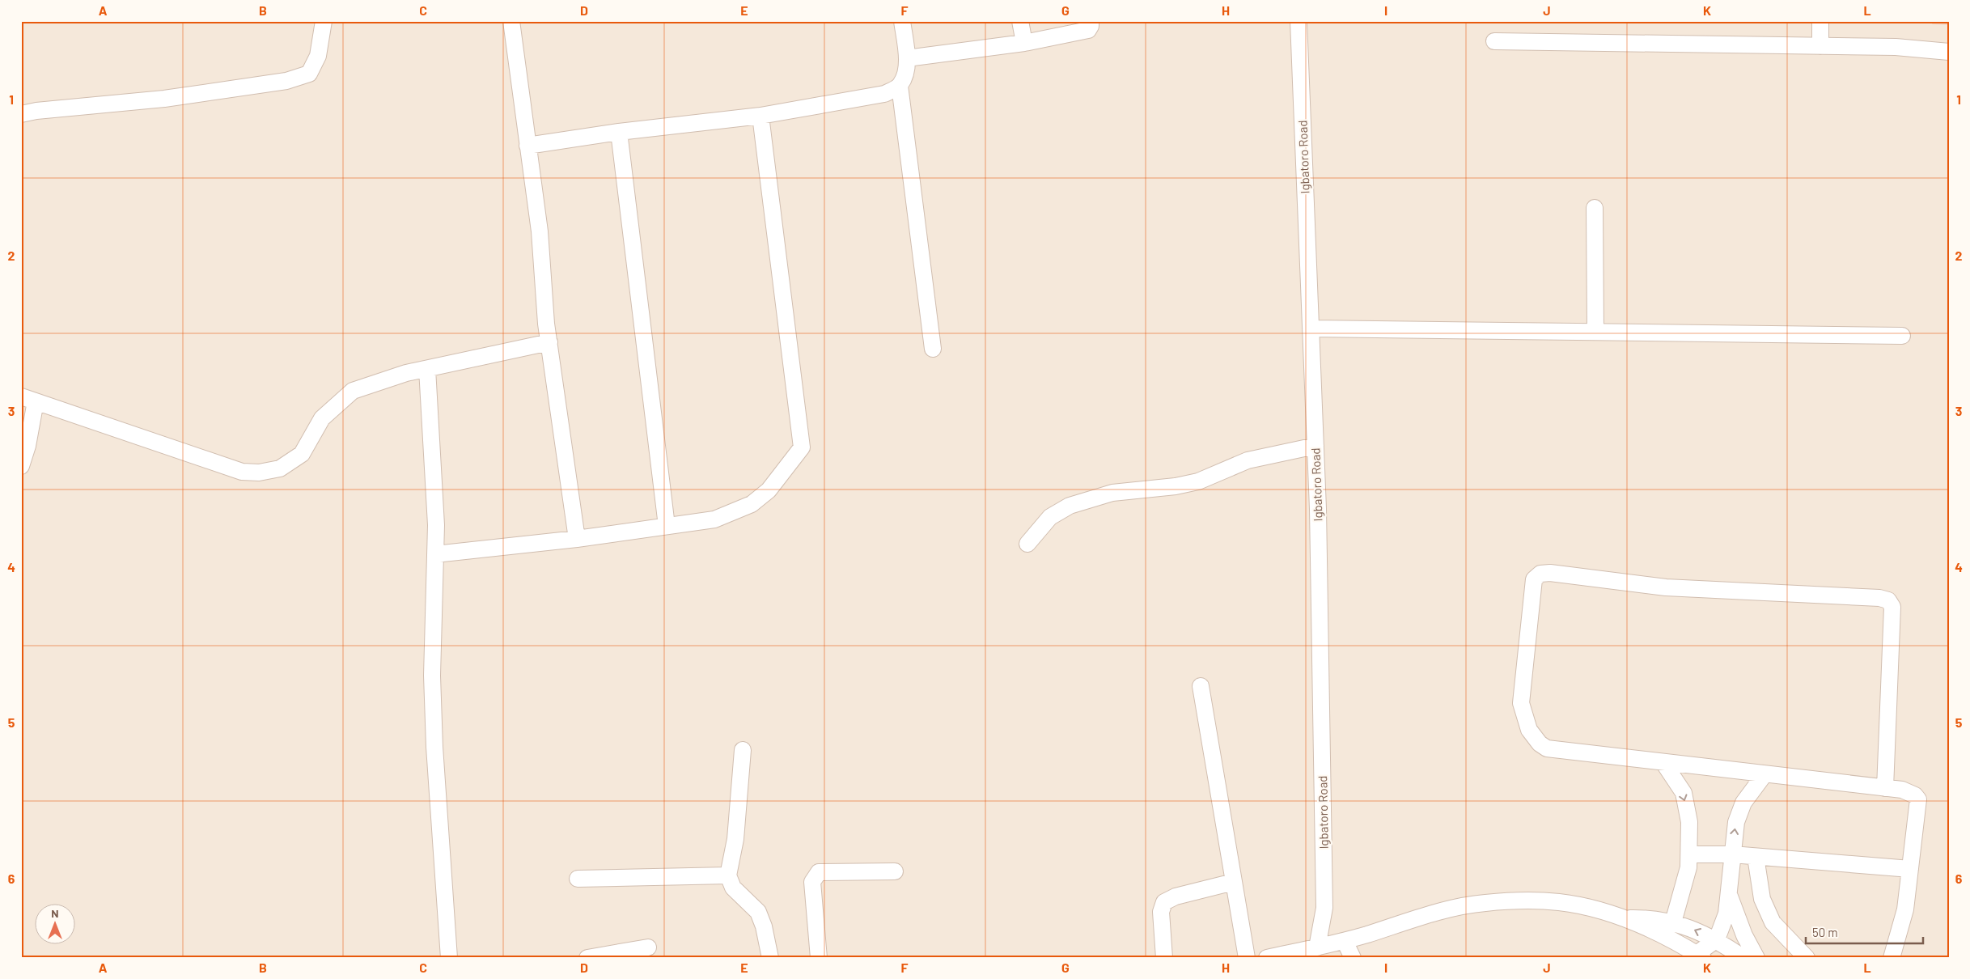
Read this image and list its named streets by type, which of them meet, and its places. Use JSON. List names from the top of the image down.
{
  "streets": {
    "street": ["Igbatoro Road"]
  },
  "scale_bar": "50 m",
  "north": "top",
  "grid": {
    "columns": [
      "A",
      "B",
      "C",
      "D",
      "E",
      "F",
      "G",
      "H",
      "I",
      "J",
      "K",
      "L"
    ],
    "rows": [
      "1",
      "2",
      "3",
      "4",
      "5",
      "6"
    ]
  }
}
